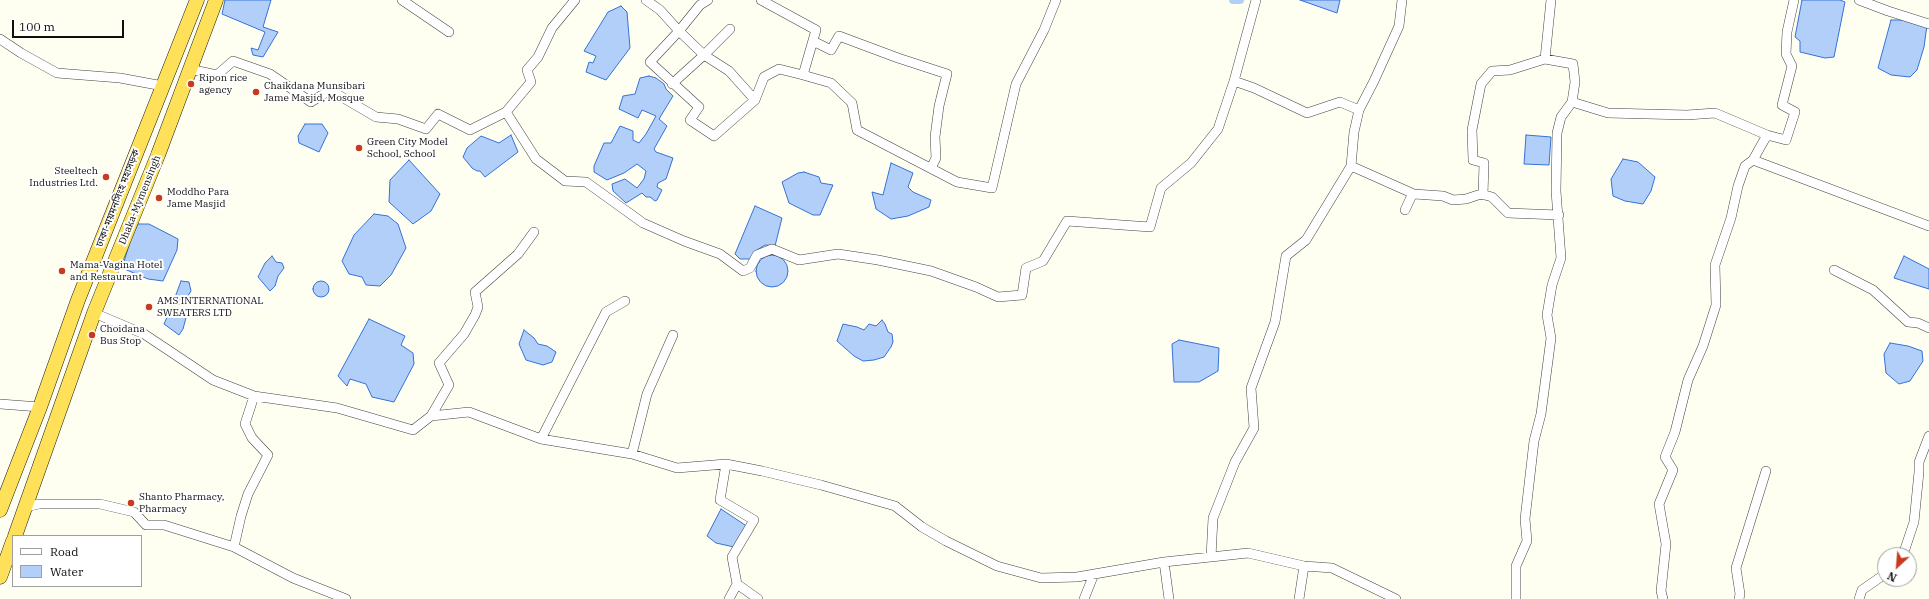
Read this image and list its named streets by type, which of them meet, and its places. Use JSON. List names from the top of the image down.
{
  "streets": {
    "highway": ["ঢাকা-ময়মনসিংহ মহাসড়ক", "Dhaka-Mymensingh"]
  },
  "places": [
    "Ripon rice agency",
    "Chaikdana Munsibari Jame Masjid, Mosque",
    "Green City Model School, School",
    "Steeltech Industries Ltd.",
    "Moddho Para Jame Masjid",
    "Mama-Vagina Hotel and Restaurant",
    "AMS INTERNATIONAL SWEATERS LTD",
    "Choidana Bus Stop",
    "Shanto Pharmacy, Pharmacy"
  ],
  "legend": ["Road", "Water"],
  "scale_bar": "100 m",
  "north": "bottom left"
}
